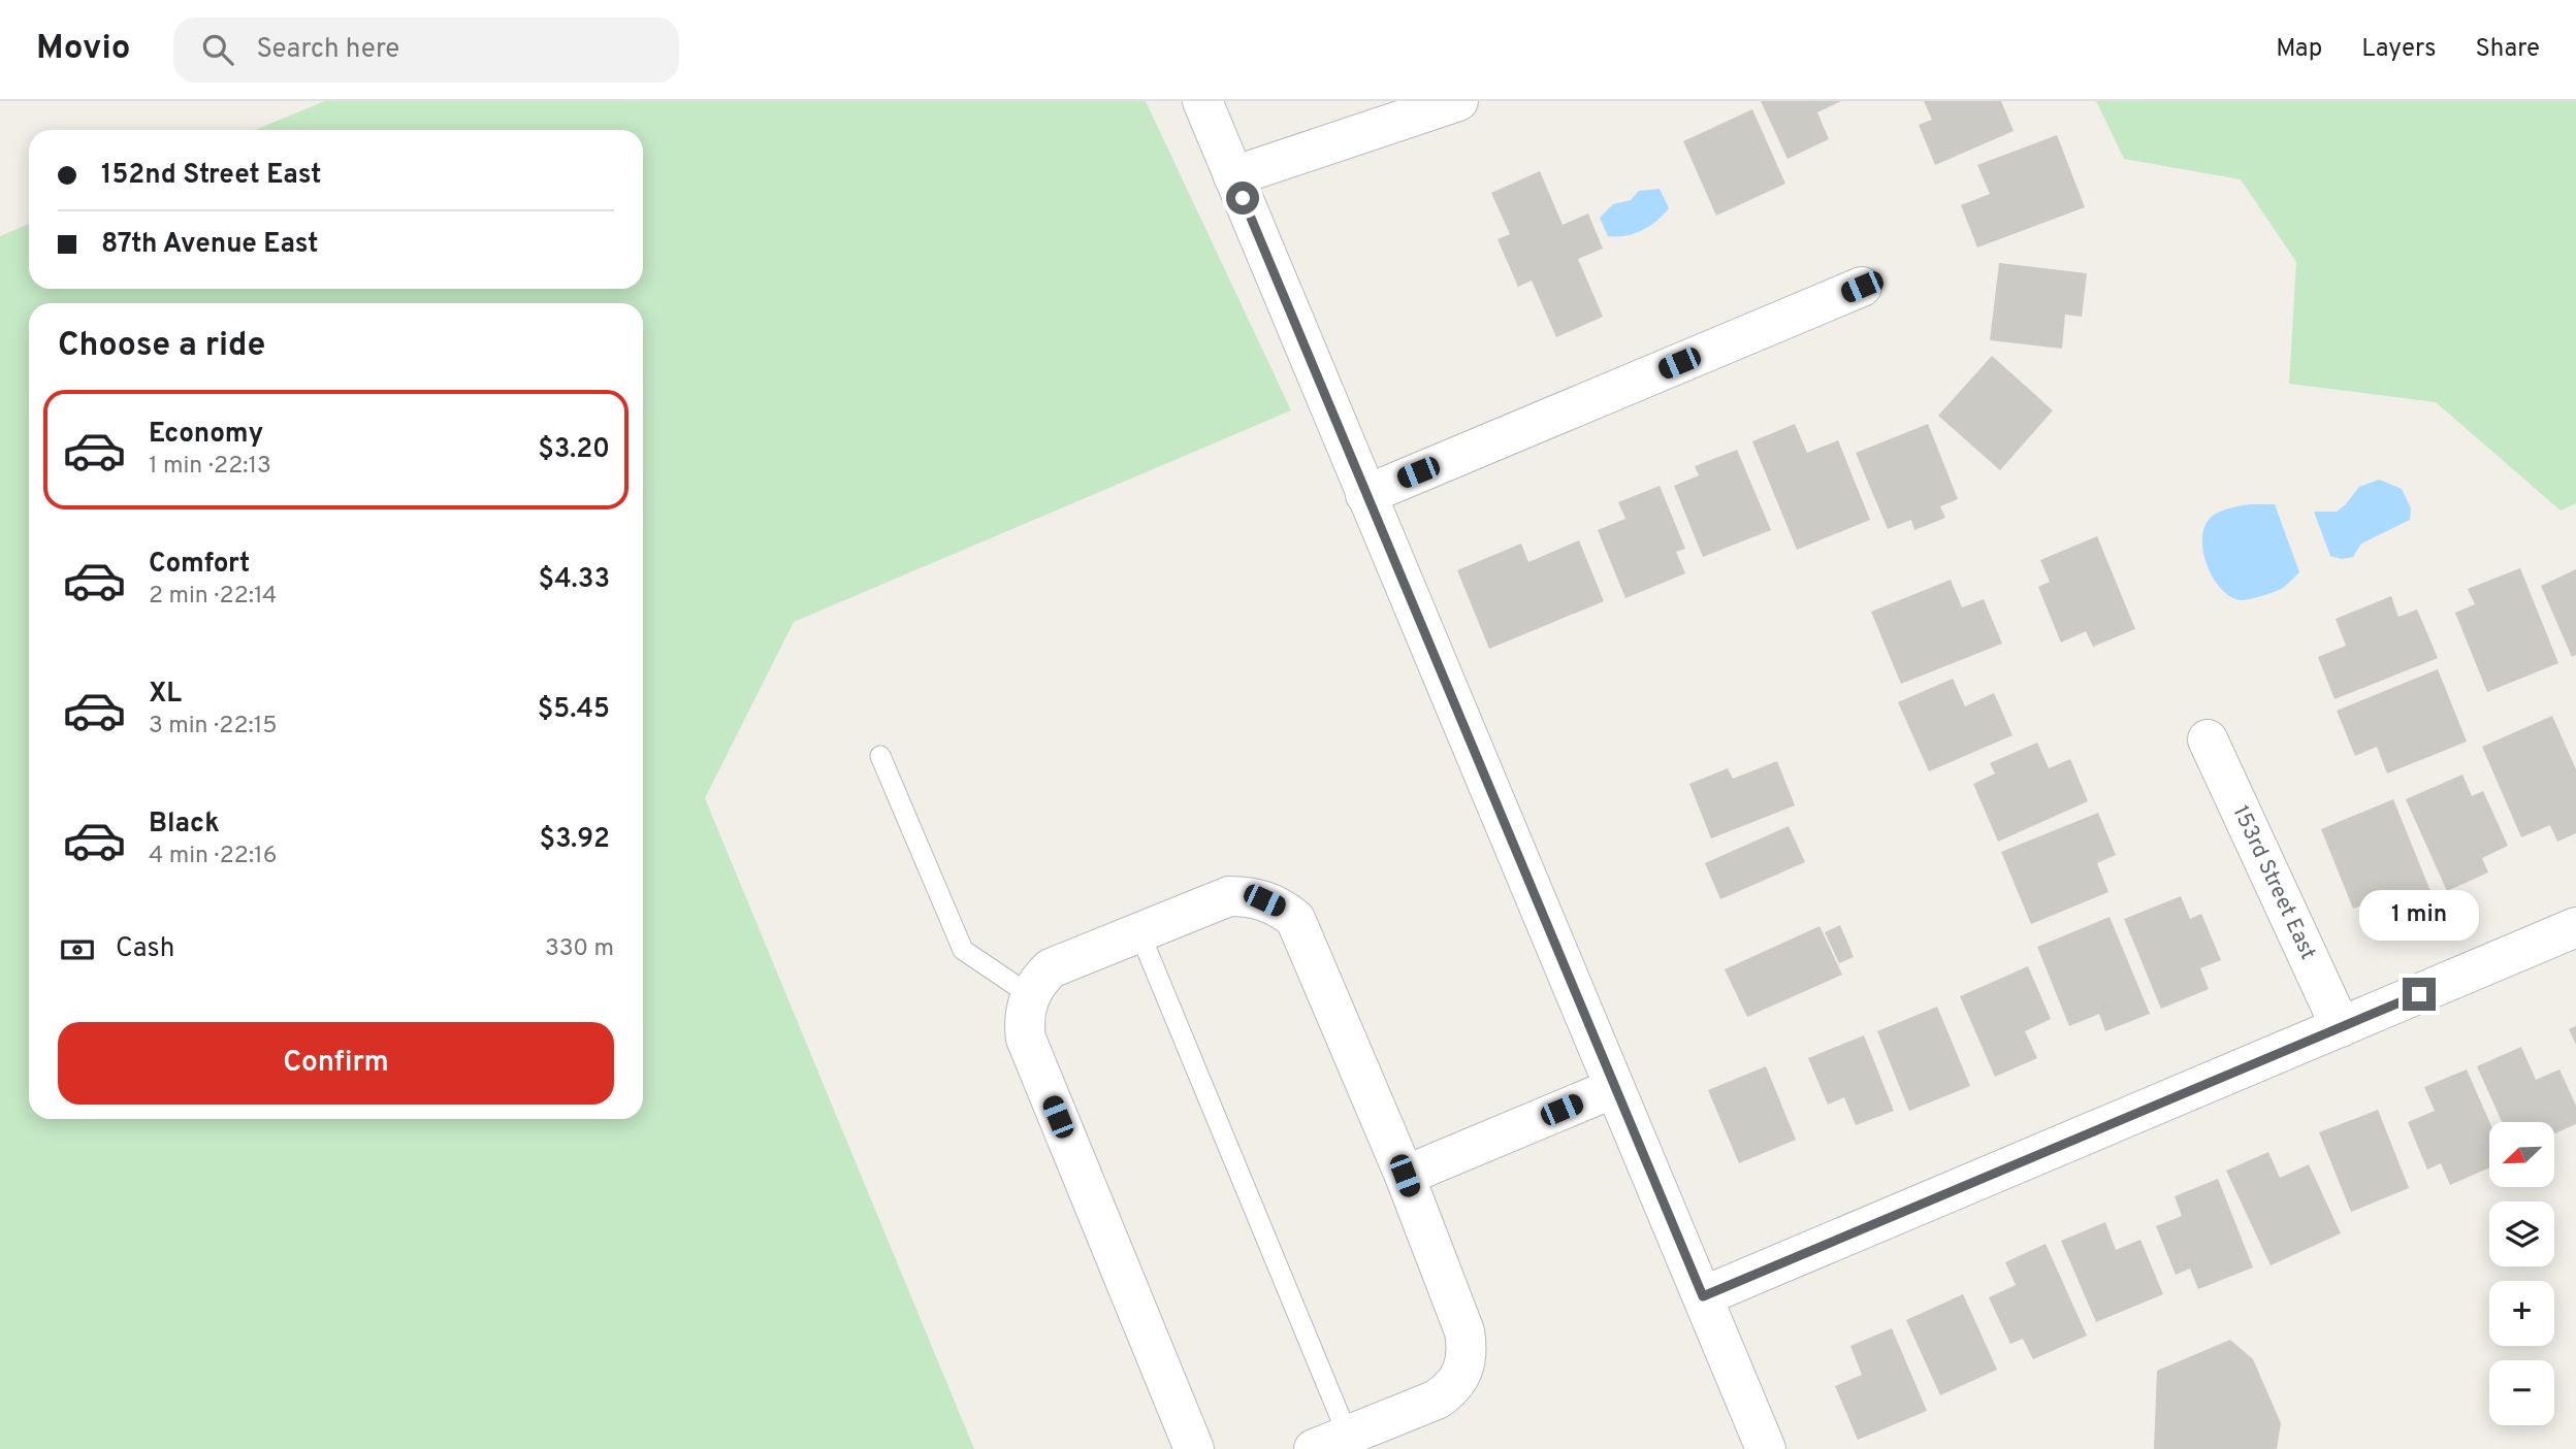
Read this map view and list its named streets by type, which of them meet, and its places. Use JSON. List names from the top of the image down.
{
  "streets": {
    "street": ["153rd Street East"]
  },
  "north": "bottom left",
  "page": {
    "header": "Movio",
    "search": "Search here",
    "nav": ["Map", "Layers", "Share"],
    "banner": ["152nd Street East", "87th Avenue East"],
    "heading": "Choose a ride",
    "list": [
      {
        "name": "Economy",
        "note": "1 min · 22:13",
        "value": "$3.20"
      },
      {
        "name": "Comfort",
        "note": "2 min · 22:14",
        "value": "$4.33"
      },
      {
        "name": "XL",
        "note": "3 min · 22:15",
        "value": "$5.45"
      },
      {
        "name": "Black",
        "note": "4 min · 22:16",
        "value": "$3.92"
      }
    ],
    "bubble": "1 min",
    "pay": ["Cash", "330 m"],
    "buttons": "Confirm",
    "map_buttons": ["+", "−"]
  }
}
